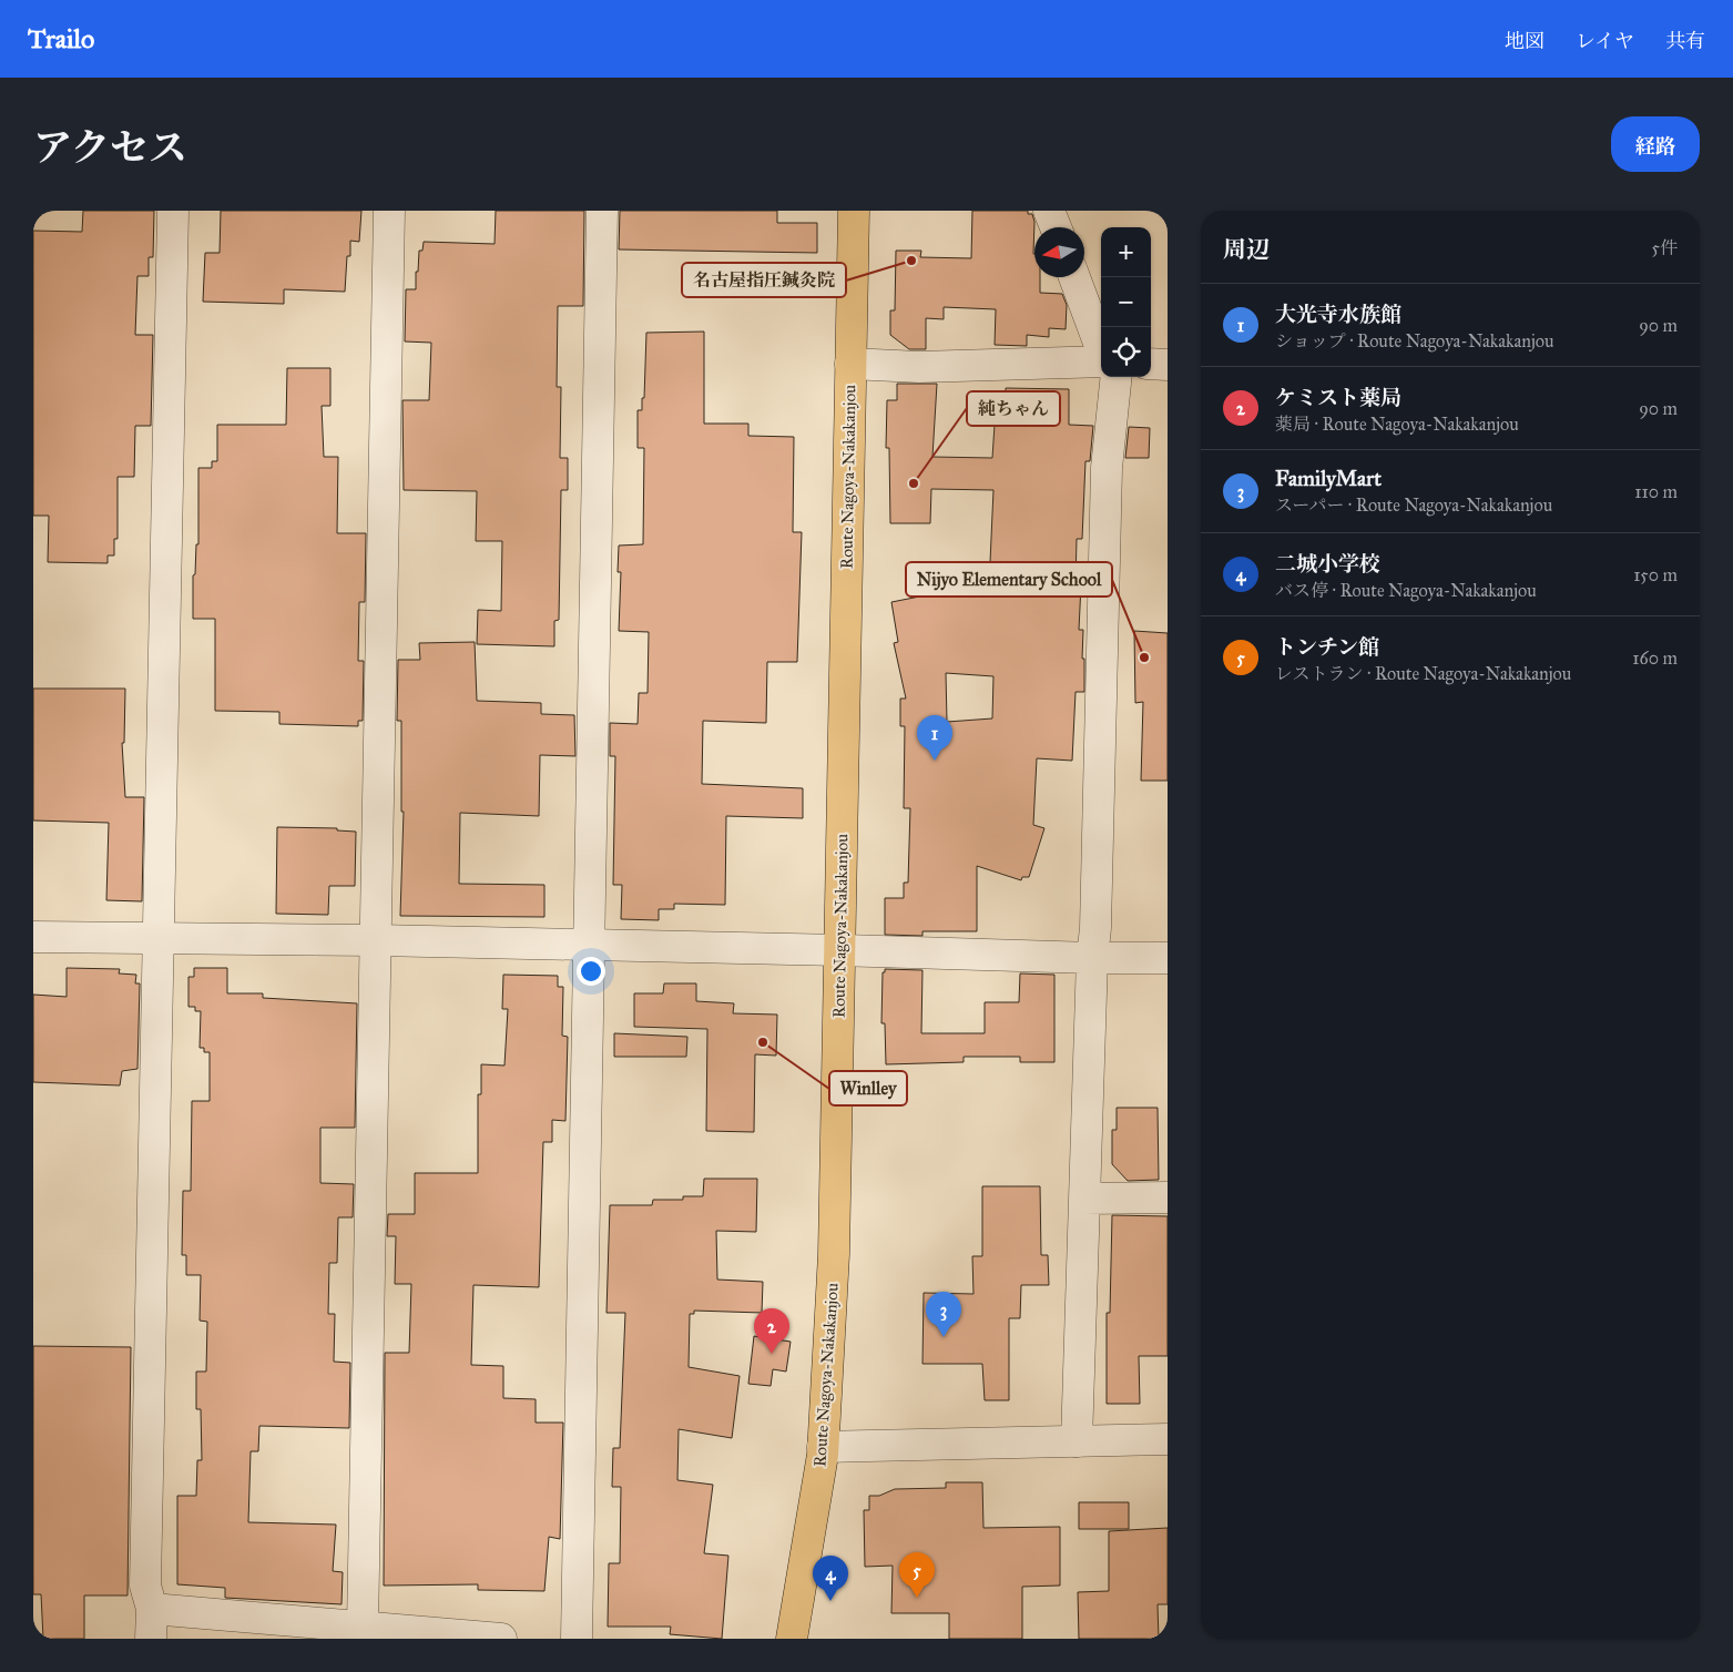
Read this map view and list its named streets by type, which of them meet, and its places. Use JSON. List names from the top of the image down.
{
  "streets": {
    "main road": ["Route Nagoya-Nakakanjou"]
  },
  "places": [
    "名古屋指圧鍼灸院",
    "純ちゃん",
    "Nijyo Elementary School",
    "Winlley"
  ],
  "north": "left",
  "page": {
    "header": "Trailo",
    "nav": ["地図", "レイヤ", "共有"],
    "title": "アクセス",
    "buttons": "経路",
    "heading": ["周辺", "5件"],
    "map_buttons": ["+", "−"],
    "list": [
      {
        "mark": "1",
        "name": "大光寺水族館",
        "note": "ショップ · Route Nagoya-Nakakanjou",
        "value": "90 m"
      },
      {
        "mark": "2",
        "name": "ケミスト薬局",
        "note": "薬局 · Route Nagoya-Nakakanjou",
        "value": "90 m"
      },
      {
        "mark": "3",
        "name": "FamilyMart",
        "note": "スーパー · Route Nagoya-Nakakanjou",
        "value": "110 m"
      },
      {
        "mark": "4",
        "name": "二城小学校",
        "note": "バス停 · Route Nagoya-Nakakanjou",
        "value": "150 m"
      },
      {
        "mark": "5",
        "name": "トンチン館",
        "note": "レストラン · Route Nagoya-Nakakanjou",
        "value": "160 m"
      }
    ],
    "pins": [
      "1",
      "3",
      "2",
      "5",
      "4"
    ]
  }
}
